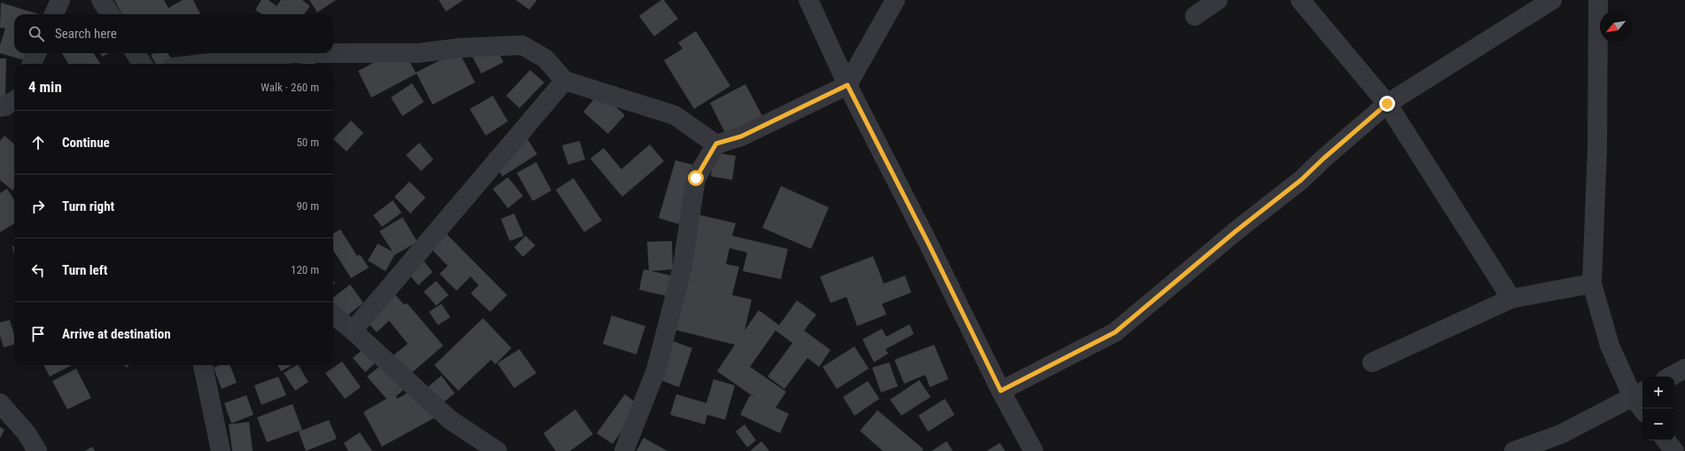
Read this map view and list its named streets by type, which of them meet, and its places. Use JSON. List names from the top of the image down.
{
  "north": "bottom left",
  "page": {
    "search": "Search here",
    "heading": ["4 min", "Walk · 260 m"],
    "list": [
      ["Continue", "50 m"],
      ["Turn right", "90 m"],
      ["Turn left", "120 m"],
      "Arrive at destination"
    ],
    "map_buttons": ["+", "−"]
  }
}
